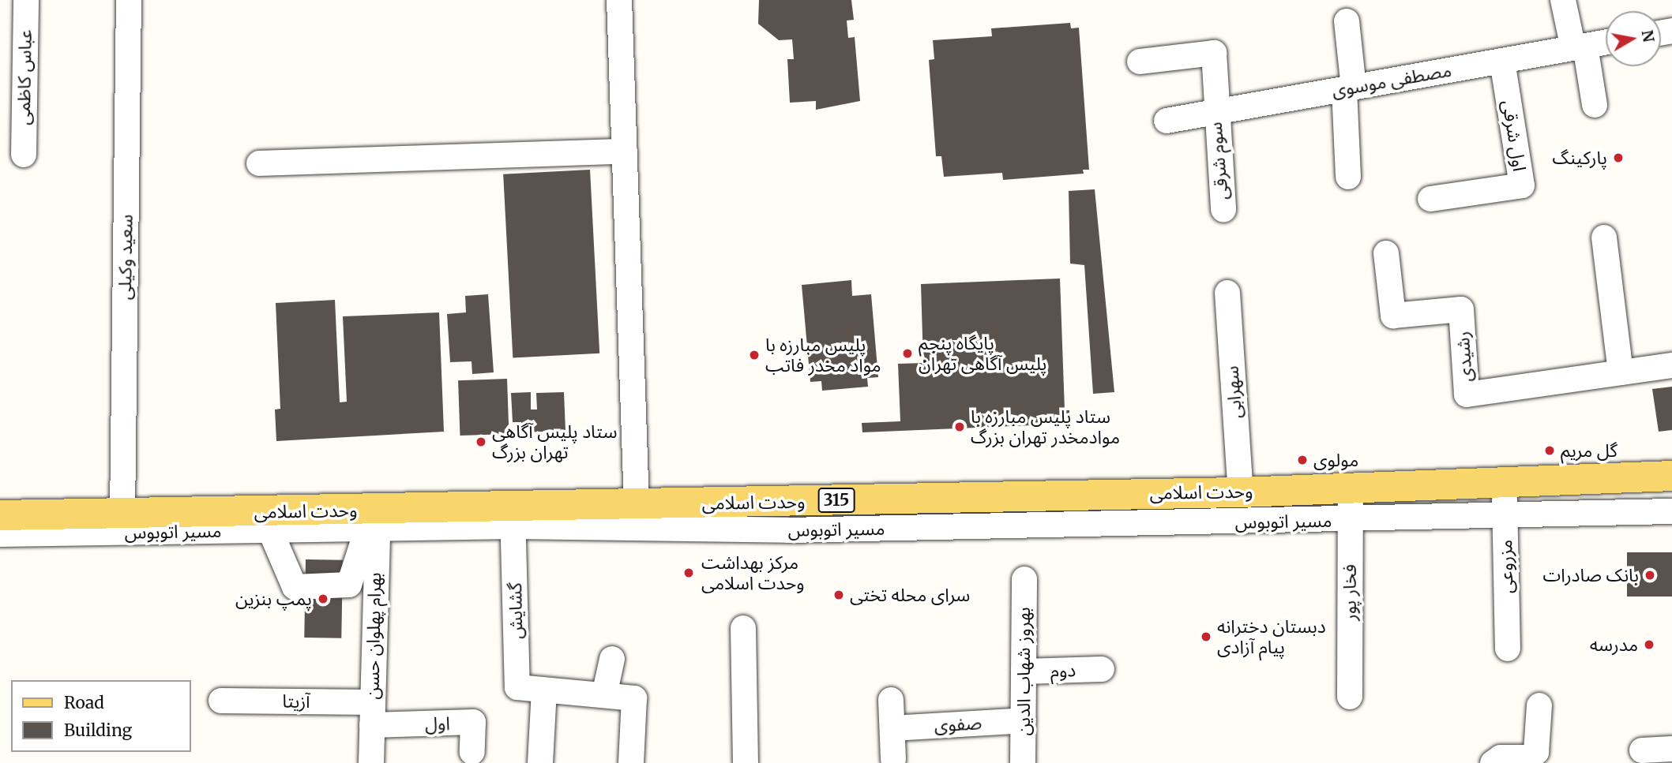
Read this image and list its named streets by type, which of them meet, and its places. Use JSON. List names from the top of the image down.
{
  "streets": {
    "main road": ["وحدت اسلامی", "315"],
    "street": [
      "عباس کاظمی",
      "مصطفی موسوی",
      "اول شرقی",
      "سوم شرقی",
      "سعید وکیلی",
      "رشیدی",
      "سهرابی",
      "مسیر اتوبوس",
      "مزروعی",
      "فخار پور",
      "گشایش",
      "بهرام پهلوان حسن",
      "دوم",
      "بهروز شهاب الدین",
      "آزیتا",
      "اول",
      "صفوی"
    ]
  },
  "crossings": [
    ["مصطفی موسوی", "اول شرقی"],
    ["مصطفی موسوی", "سوم شرقی"],
    ["سعید وکیلی", "وحدت اسلامی"],
    ["سهرابی", "وحدت اسلامی"],
    ["وحدت اسلامی", "مسیر اتوبوس"],
    ["وحدت اسلامی", "مزروعی"],
    ["وحدت اسلامی", "فخار پور"],
    ["وحدت اسلامی", "گشایش"],
    ["وحدت اسلامی", "بهرام پهلوان حسن"],
    ["مسیر اتوبوس", "مزروعی"],
    ["مسیر اتوبوس", "فخار پور"],
    ["مسیر اتوبوس", "گشایش"],
    ["مسیر اتوبوس", "بهرام پهلوان حسن"],
    ["بهرام پهلوان حسن", "آزیتا"],
    ["بهرام پهلوان حسن", "اول"],
    ["دوم", "بهروز شهاب الدین"],
    ["بهروز شهاب الدین", "صفوی"],
    ["آزیتا", "اول"]
  ],
  "places": [
    "پارکینگ",
    "پایگاه پنجم پلیس آگاهی تهران",
    "پلیس مبارزه با مواد مخدر فاتب",
    "ستاد پلیس مبارزه با موادمخدر تهران بزرگ",
    "ستاد پلیس آگاهی تهران بزرگ",
    "گل مریم",
    "مولوی",
    "مرکز بهداشت وحدت اسلامی",
    "بانک صادرات",
    "سرای محله تختی",
    "پمپ بنزین",
    "دبستان دخترانه پیام آزادی",
    "مدرسه"
  ],
  "legend": ["Road", "Building"],
  "north": "right"
}
